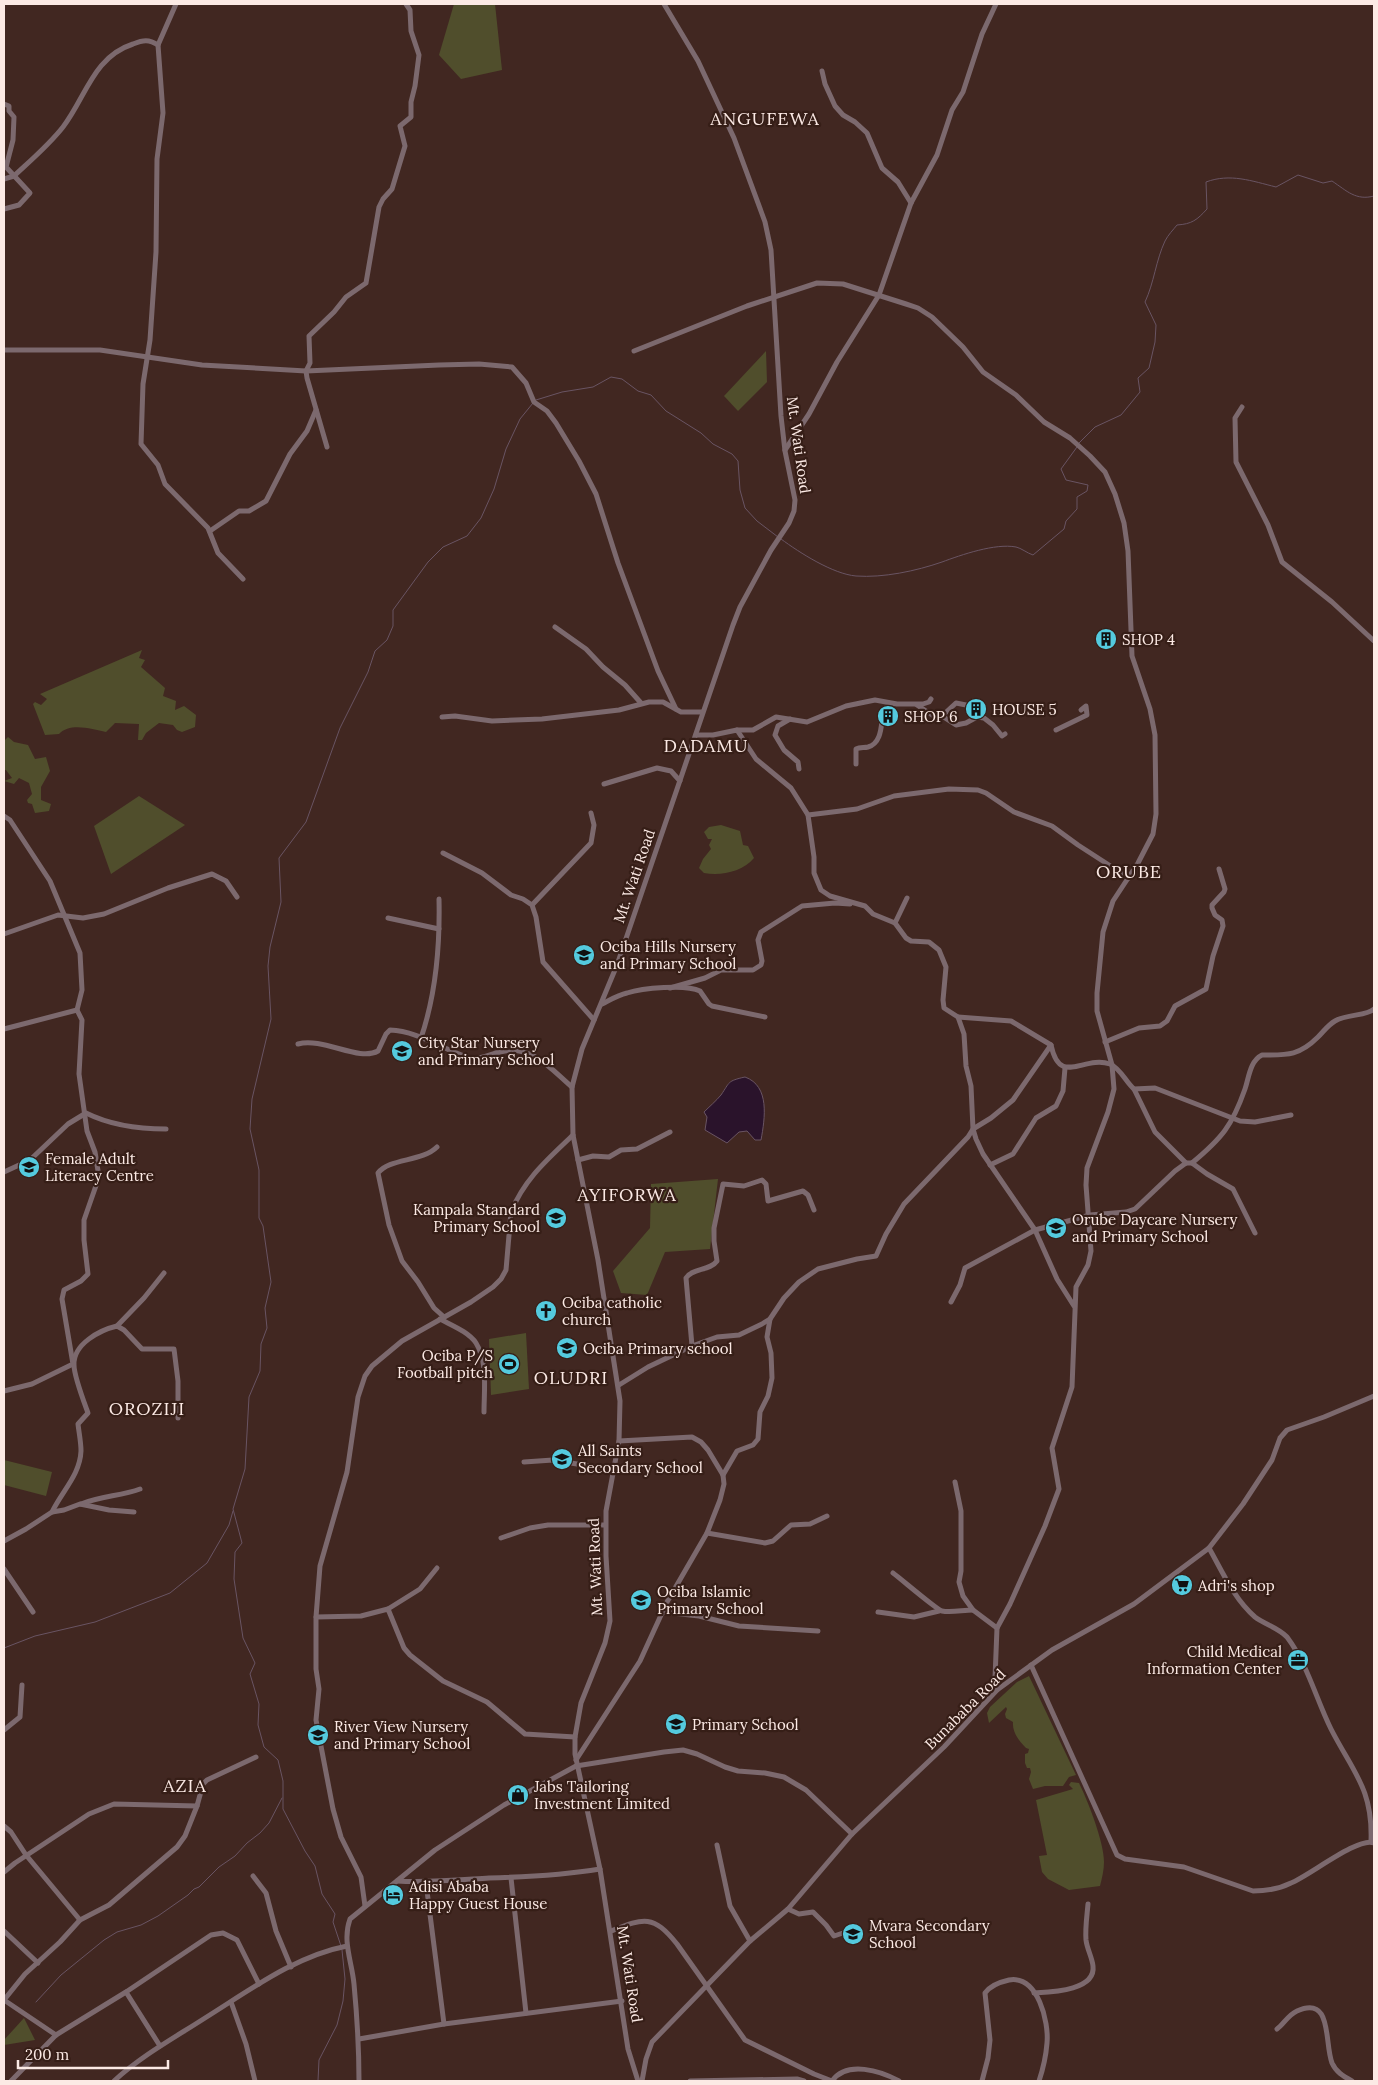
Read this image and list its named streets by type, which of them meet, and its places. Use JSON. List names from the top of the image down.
{
  "streets": {
    "street": ["Mt. Wati Road", "Bunababa Road"]
  },
  "districts": [
    "ANGUFEWA",
    "DADAMU",
    "ORUBE",
    "AYIFORWA",
    "OLUDRI",
    "OROZIJI",
    "AZIA"
  ],
  "places": {
    "building": ["SHOP 4", "HOUSE 5", "SHOP 6"],
    "school or university": [
      "Ociba Hills Nursery and Primary School",
      "City Star Nursery and Primary School",
      "Female Adult Literacy Centre",
      "Kampala Standard Primary School",
      "Orube Daycare Nursery and Primary School",
      "Ociba Primary school",
      "All Saints Secondary School",
      "Ociba Islamic Primary School",
      "Primary School",
      "River View Nursery and Primary School",
      "Mvara Secondary School"
    ],
    "church": ["Ociba catholic church"],
    "sports": ["Ociba P/S Football pitch"],
    "supermarket": ["Adri's shop"],
    "office": ["Child Medical Information Center"],
    "shop": ["Jabs Tailoring Investment Limited"],
    "hotel": ["Adisi Ababa Happy Guest House"]
  },
  "scale_bar": "200 m"
}
